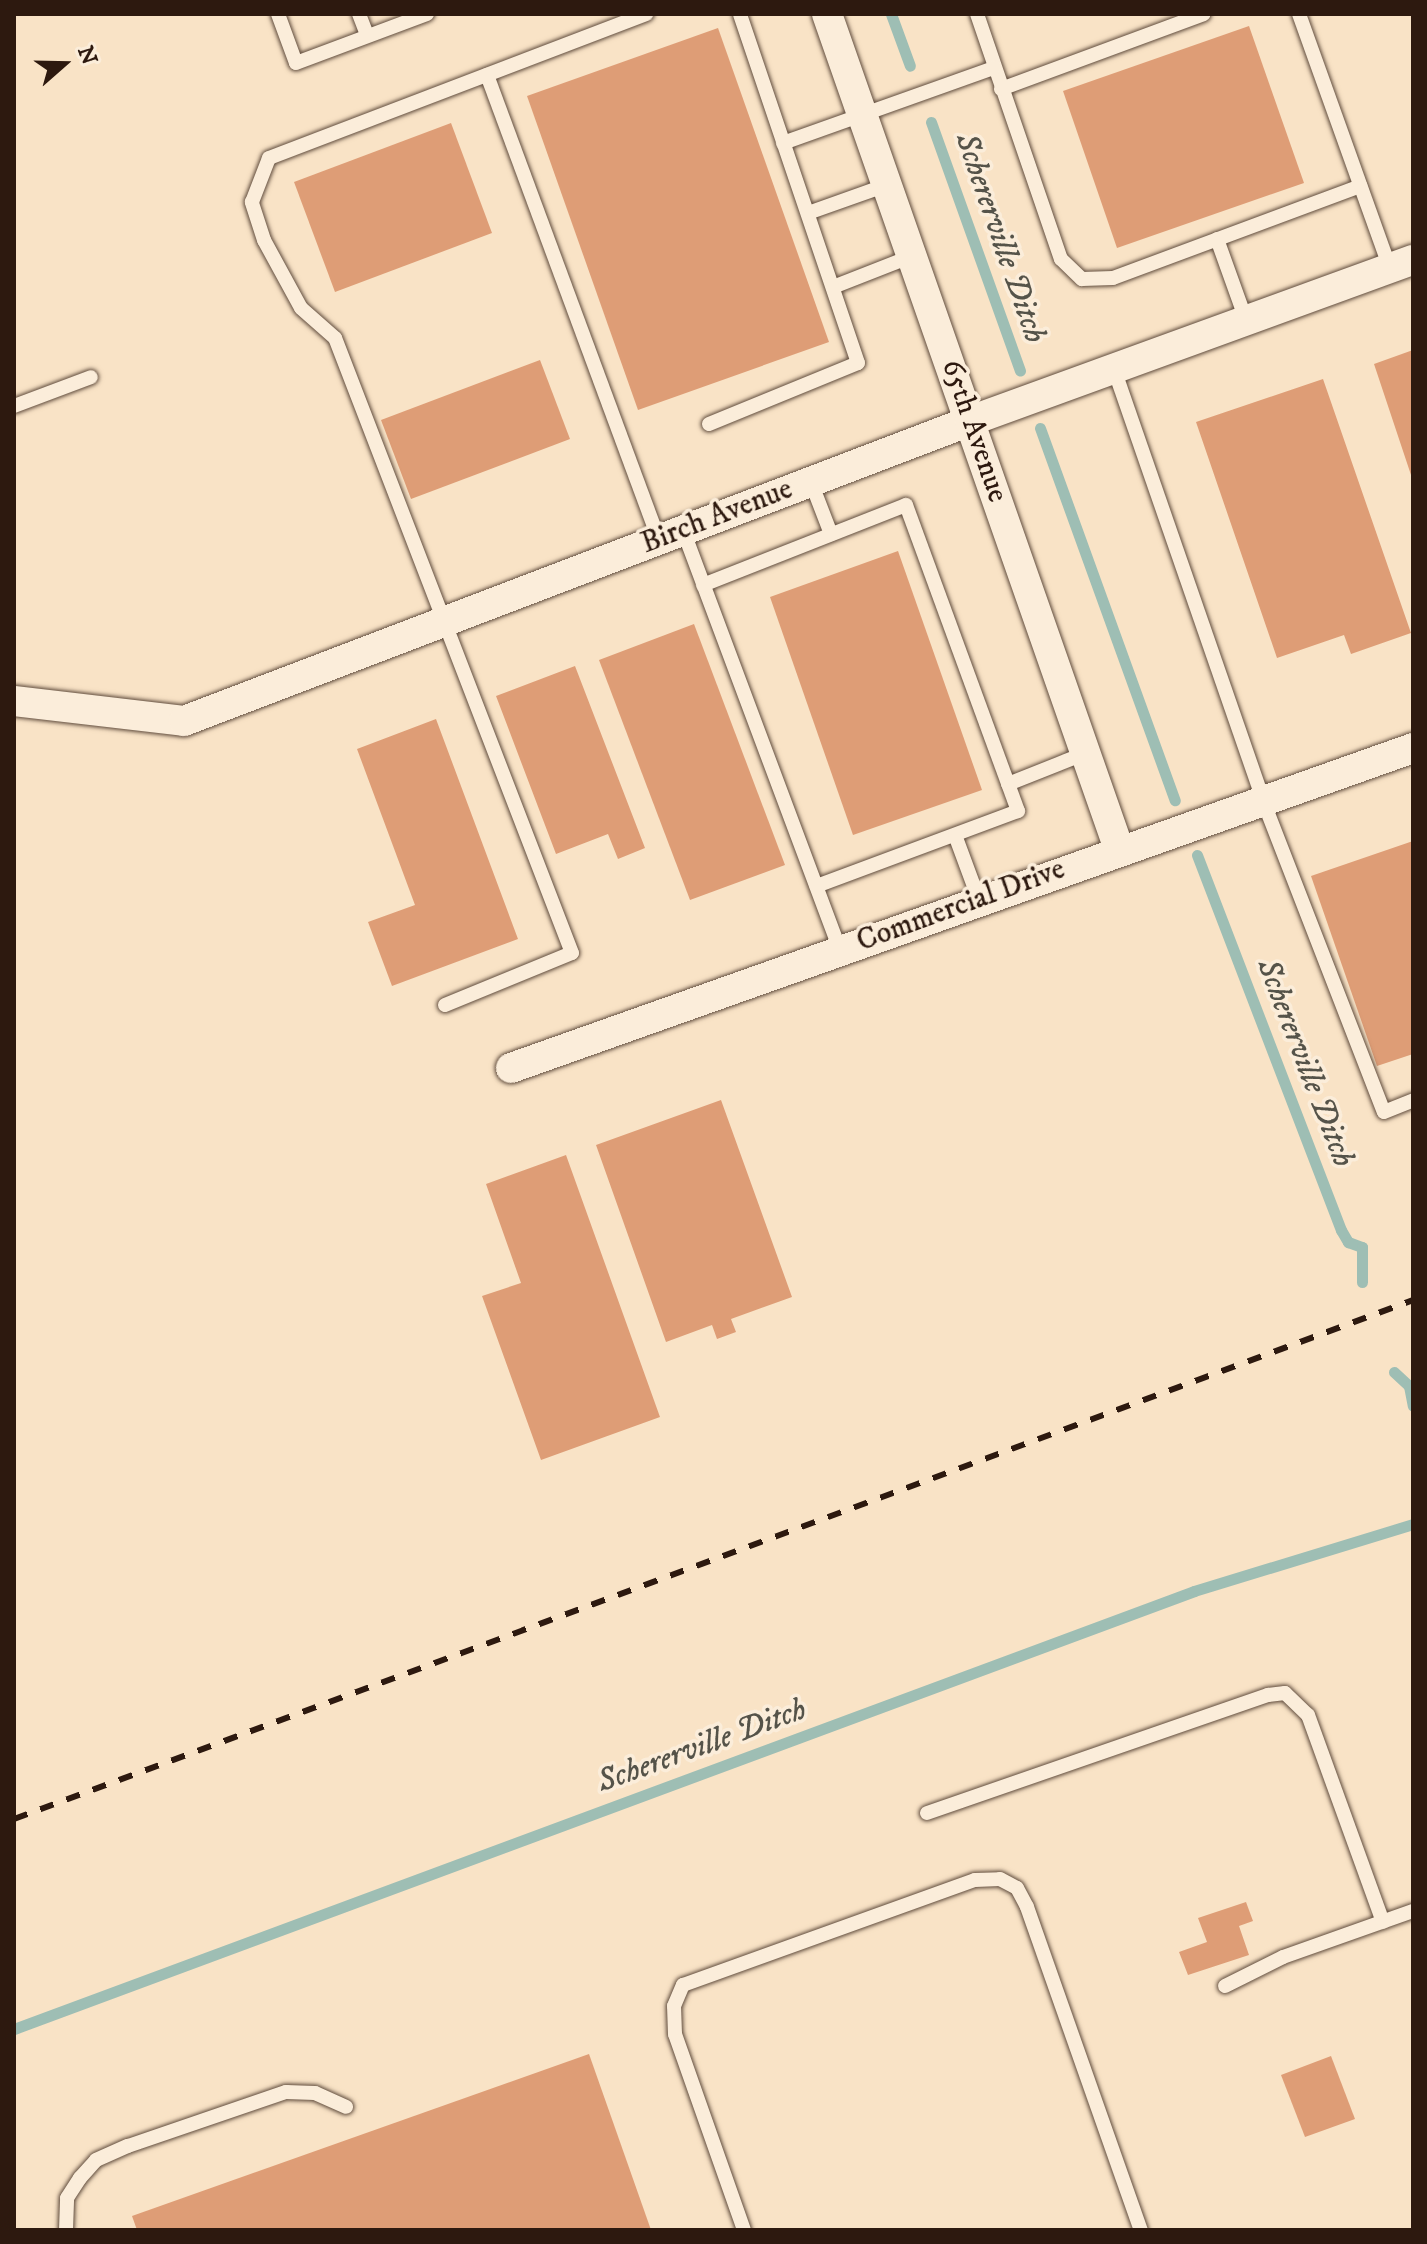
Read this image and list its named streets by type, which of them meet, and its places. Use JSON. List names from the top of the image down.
{
  "streets": {
    "street": ["65th Avenue", "Birch Avenue", "Commercial Drive"]
  },
  "crossings": [
    ["65th Avenue", "Birch Avenue"],
    ["65th Avenue", "Commercial Drive"]
  ],
  "water": ["Schererville Ditch"],
  "north": "right"
}
